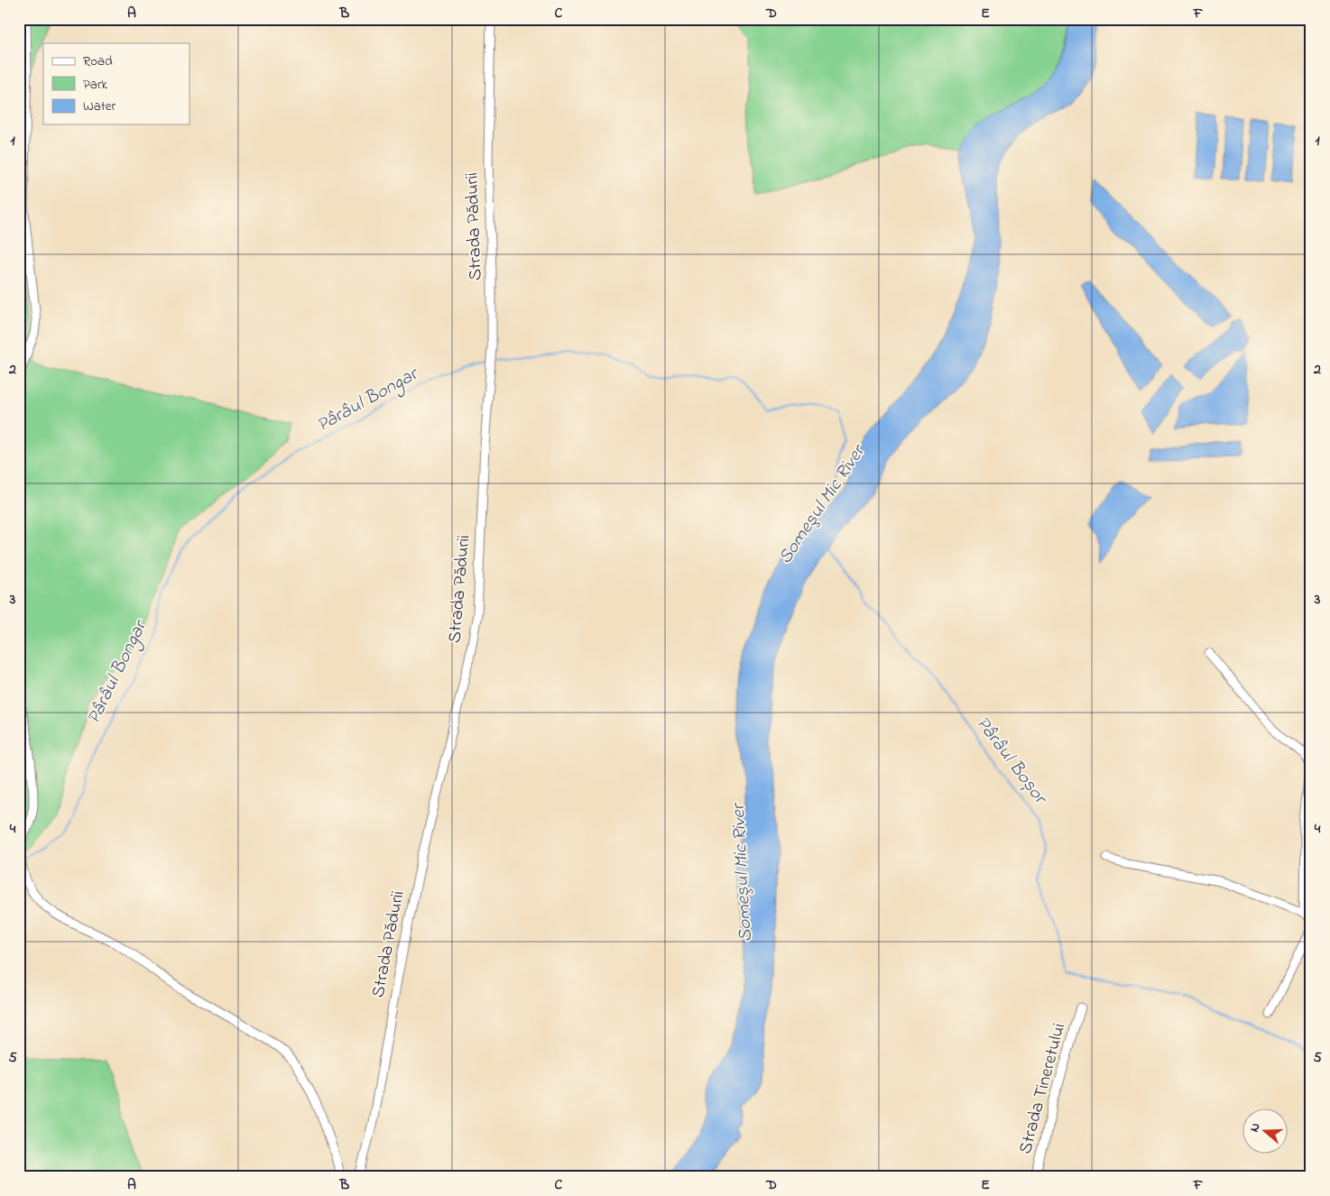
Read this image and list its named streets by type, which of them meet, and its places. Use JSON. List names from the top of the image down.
{
  "streets": {
    "street": ["Strada Pădurii", "Strada Tineretului"]
  },
  "water": ["Pârâul Bongar", "Someşul Mic River", "Pârâul Boșor"],
  "legend": ["Road", "Park", "Water"],
  "north": "left",
  "grid": {
    "columns": [
      "A",
      "B",
      "C",
      "D",
      "E",
      "F"
    ],
    "rows": [
      "1",
      "2",
      "3",
      "4",
      "5"
    ]
  }
}
